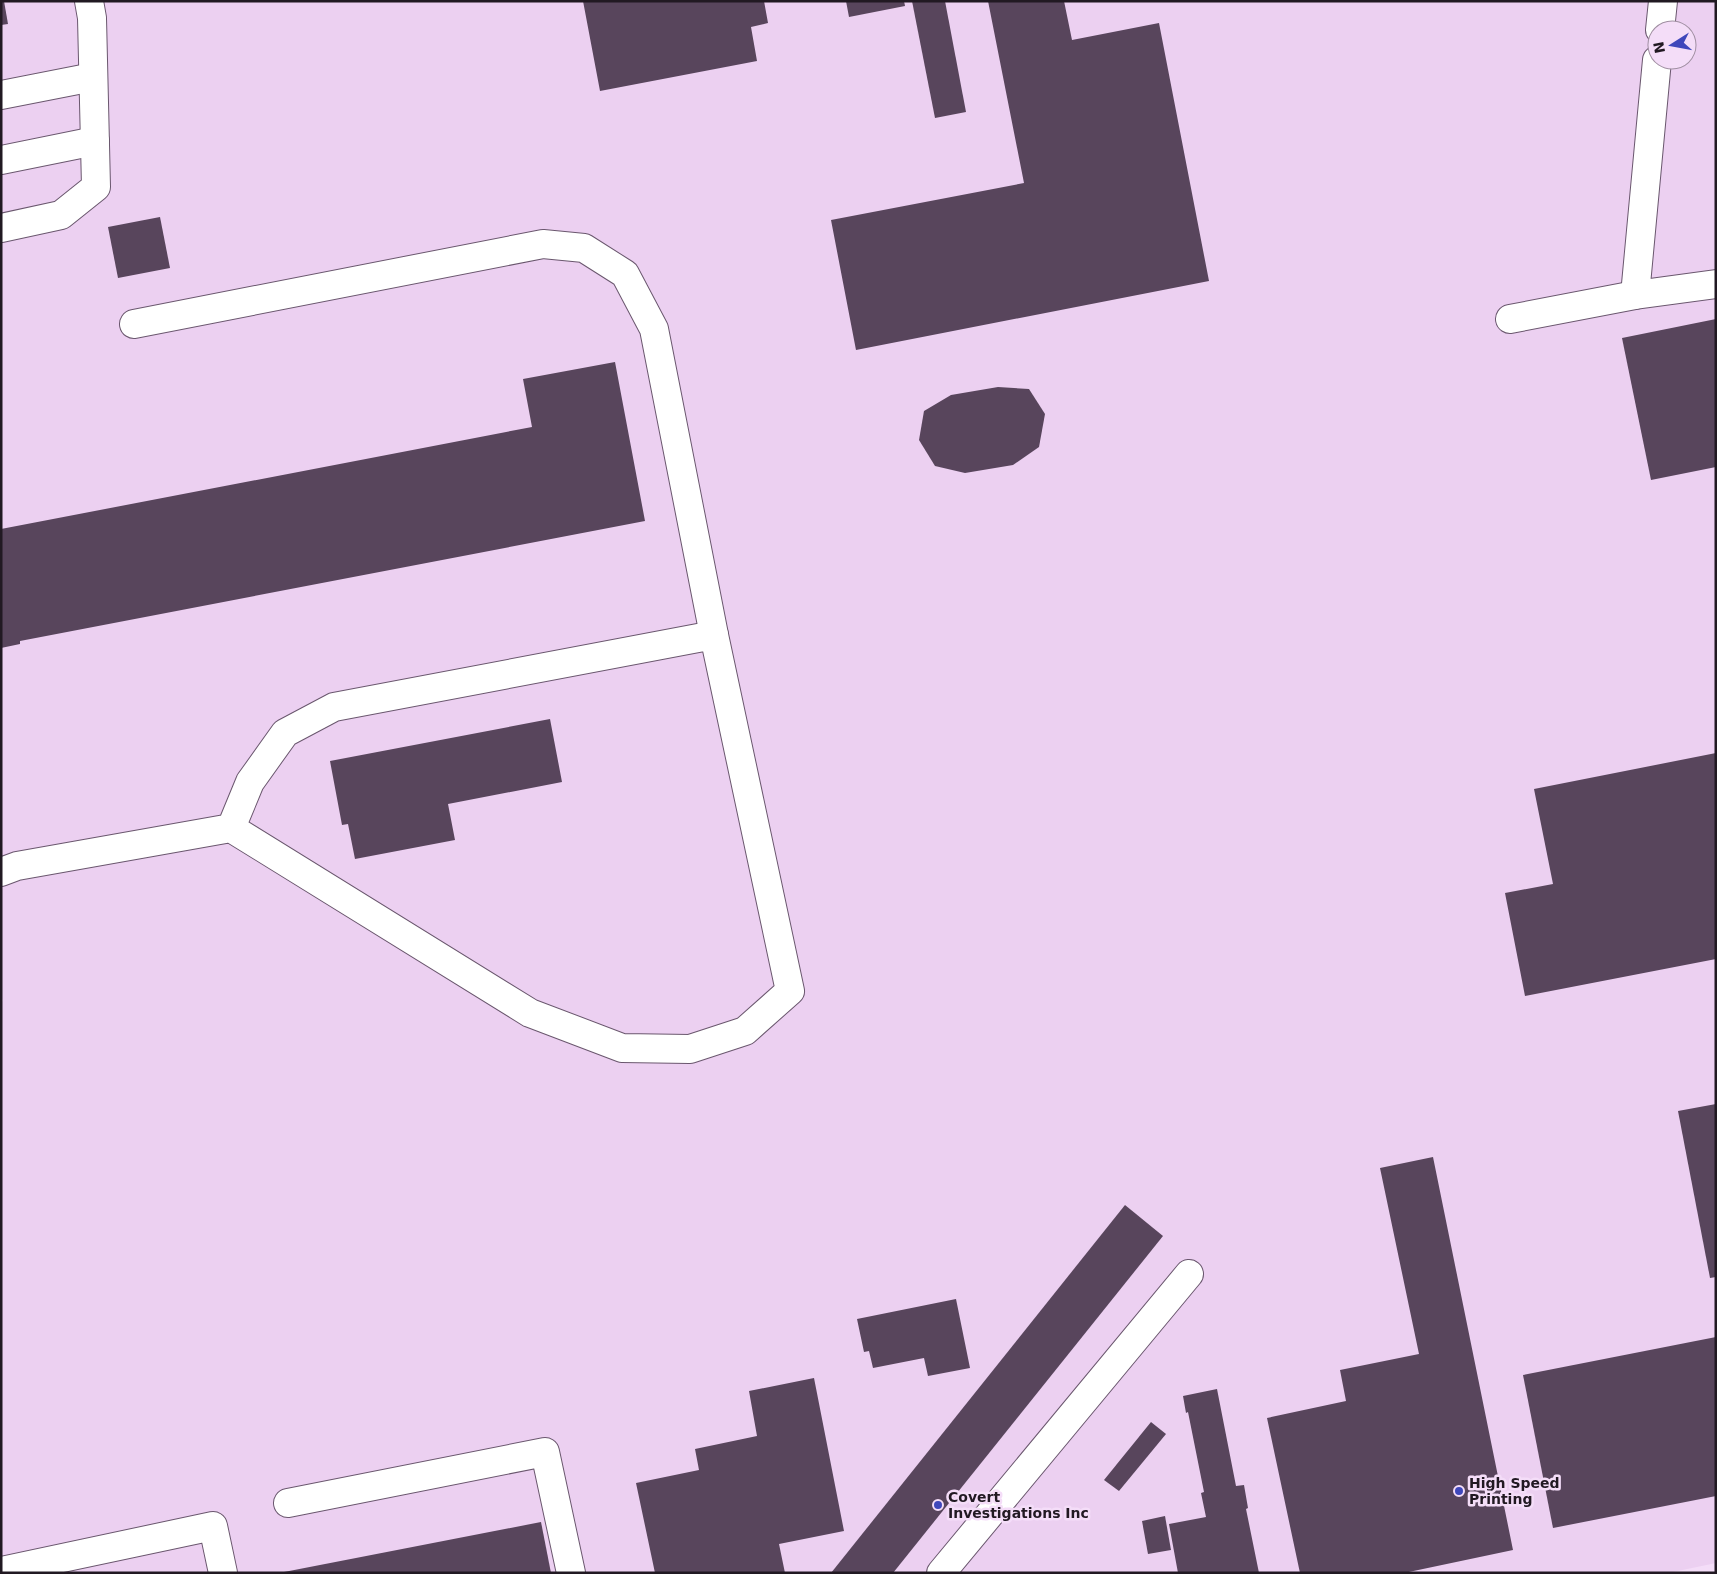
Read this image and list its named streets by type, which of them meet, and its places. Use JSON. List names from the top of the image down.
{
  "places": ["High Speed Printing", "Covert Investigations Inc"],
  "north": "left"
}
